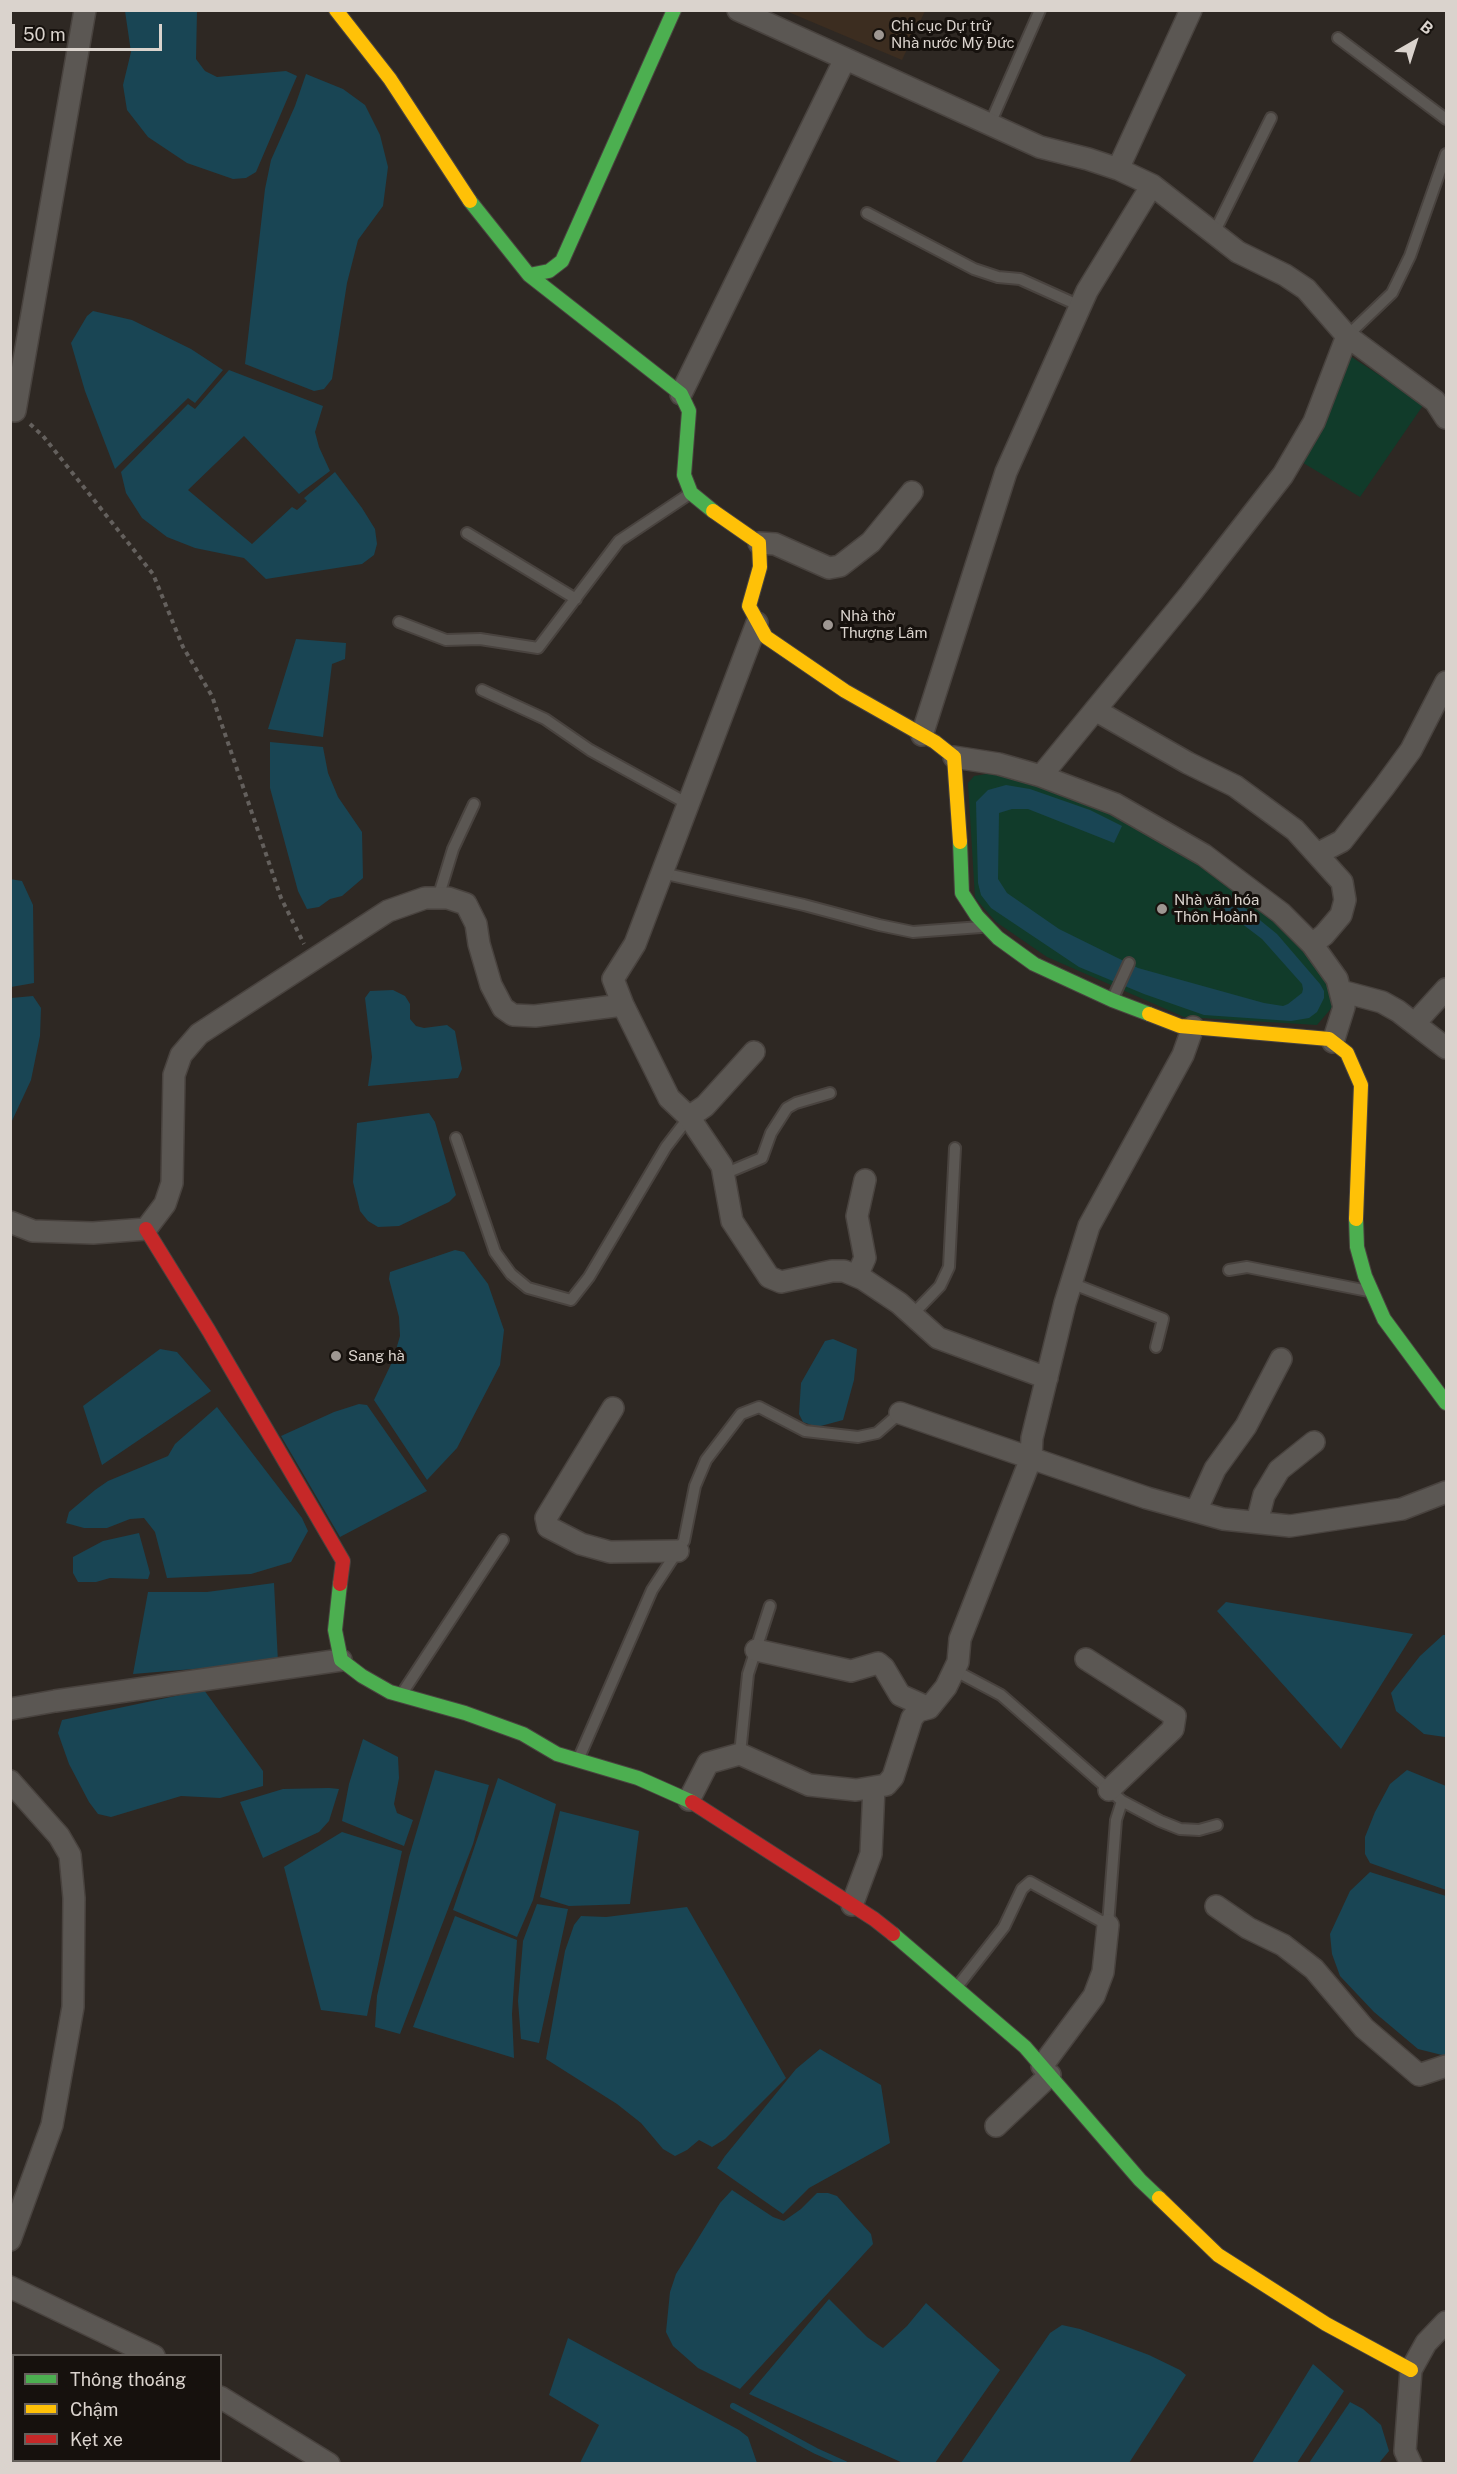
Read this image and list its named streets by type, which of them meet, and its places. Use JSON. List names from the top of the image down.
{
  "places": [
    "Chi cục Dự trữ Nhà nước Mỹ Đức",
    "Nhà thờ Thượng Lâm",
    "Nhà văn hóa Thôn Hoành",
    "Sang hà"
  ],
  "legend": ["Thông thoáng", "Chậm", "Kẹt xe"],
  "scale_bar": "50 m",
  "north": "top right"
}
